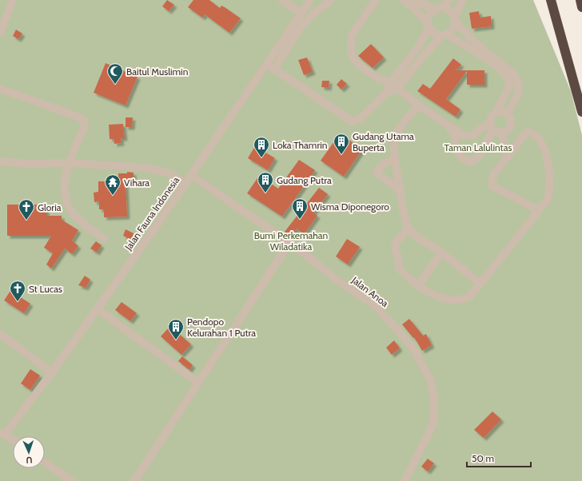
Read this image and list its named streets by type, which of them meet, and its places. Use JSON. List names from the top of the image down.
{
  "streets": {
    "street": ["Jalan Fauna Indonesia", "Jalan Anoa"]
  },
  "crossings": [
    ["Jalan Fauna Indonesia", "Jalan Anoa"]
  ],
  "parks": ["Taman Lalulintas", "Bumi Perkemahan Wiladatika"],
  "places": {
    "mosque": ["Baitul Muslimin"],
    "building": [
      "Gudang Utama Buperta",
      "Loka Thamrin",
      "Gudang Putra",
      "Wisma Diponegoro",
      "Pendopo Kelurahan 1 Putra"
    ],
    "temple": ["Vihara"],
    "church": ["Gloria", "St Lucas"]
  },
  "scale_bar": "50 m",
  "north": "bottom"
}
